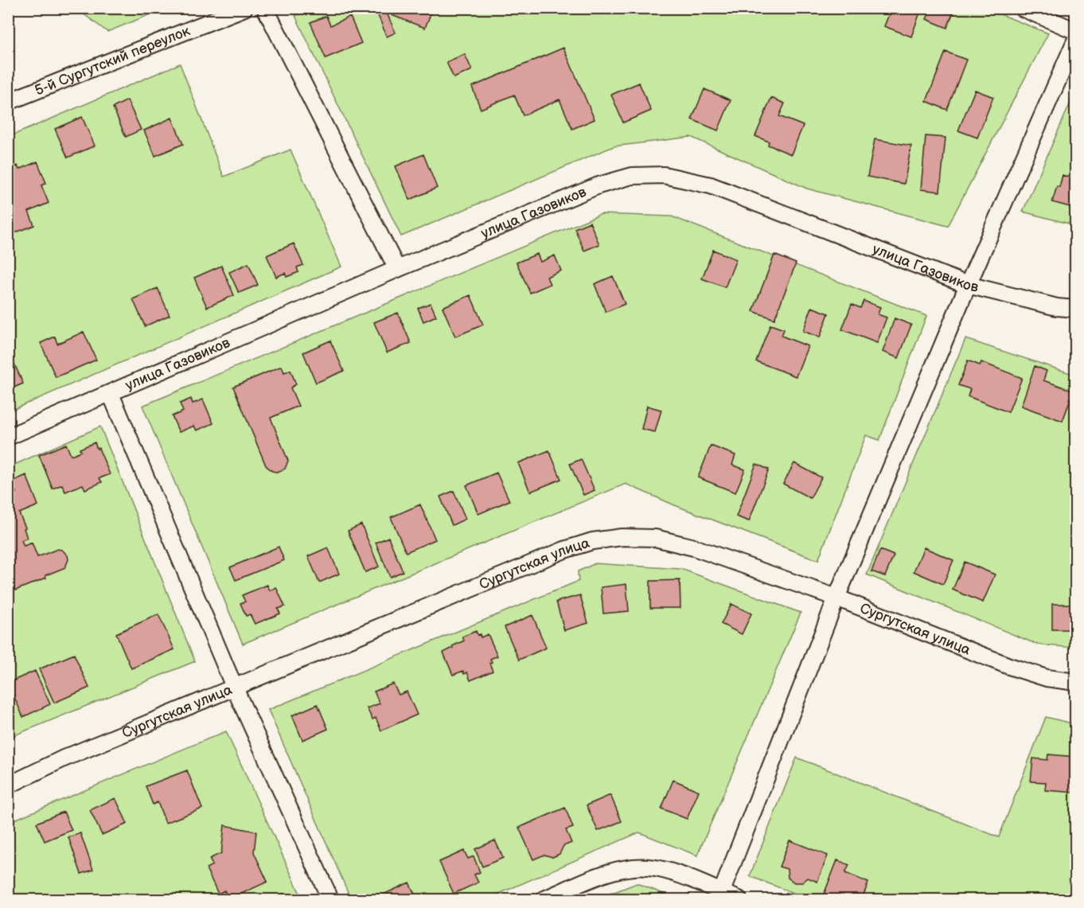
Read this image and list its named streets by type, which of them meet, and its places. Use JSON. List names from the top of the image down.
{
  "streets": {
    "street": ["5-й Сургутский переулок", "улица Газовиков", "Сургутская улица"]
  }
}
